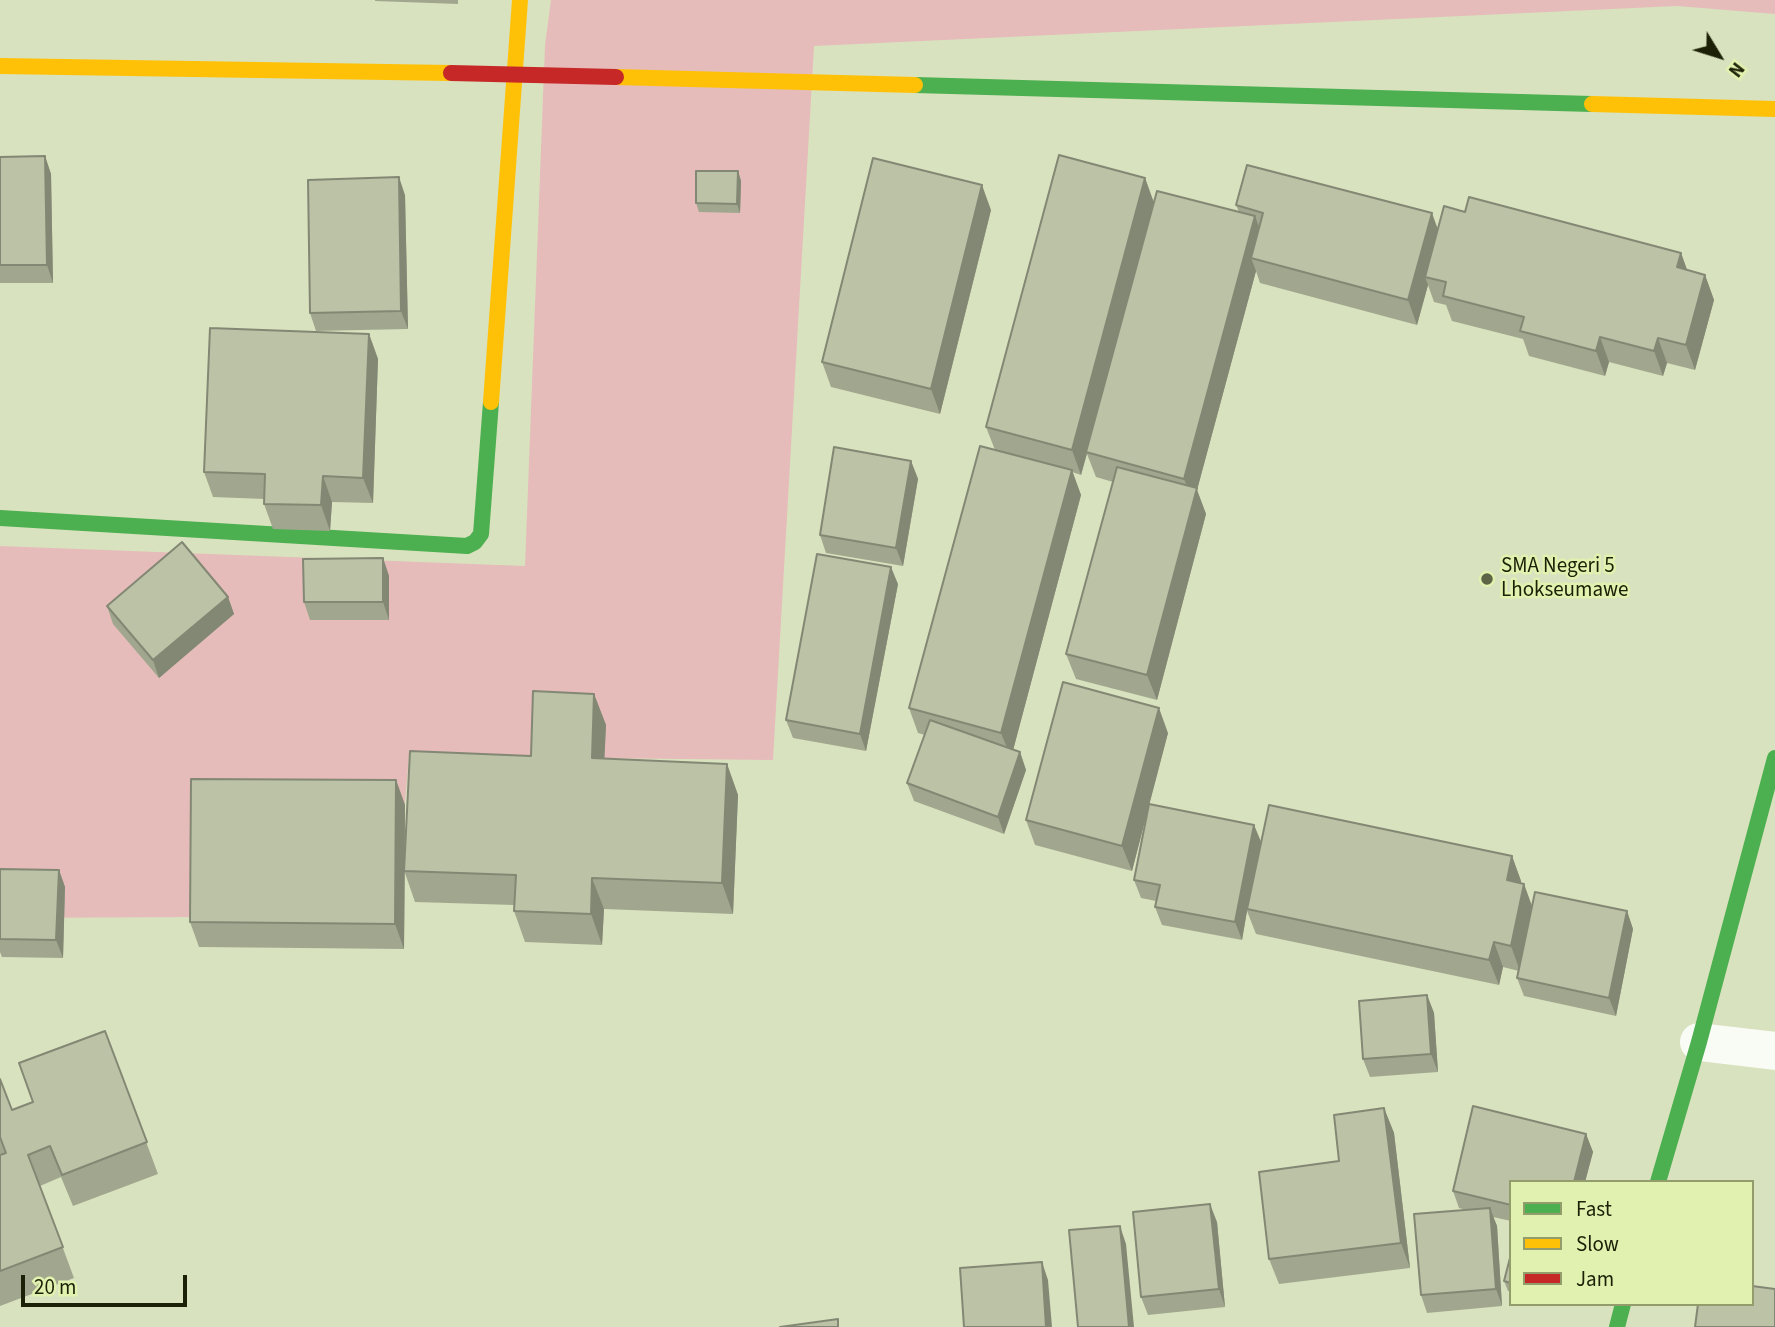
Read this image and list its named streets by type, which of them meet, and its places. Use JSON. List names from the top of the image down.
{
  "places": ["SMA Negeri 5 Lhokseumawe"],
  "legend": ["Fast", "Slow", "Jam"],
  "scale_bar": "20 m",
  "north": "bottom right"
}
